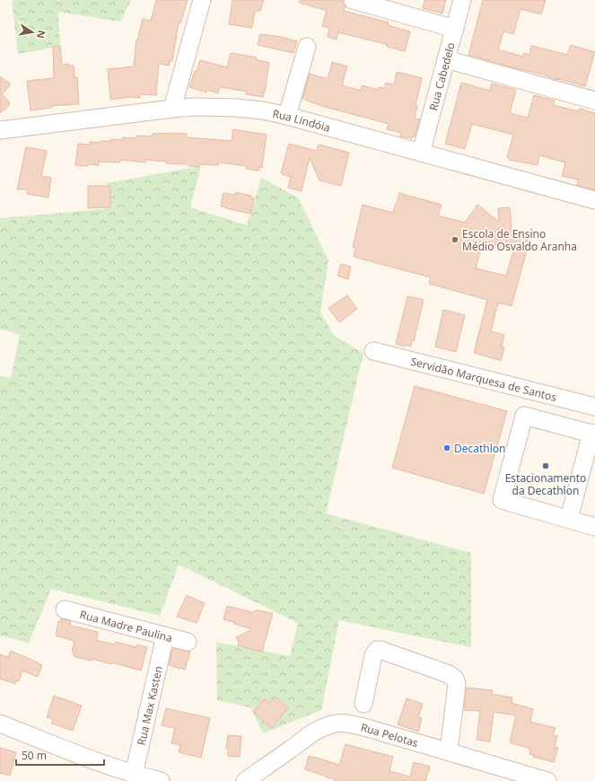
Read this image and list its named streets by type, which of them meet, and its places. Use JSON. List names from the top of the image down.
{
  "streets": {
    "street": [
      "Rua Cabedelo",
      "Rua Lindóia",
      "Servidão Marquesa de Santos",
      "Rua Madre Paulina",
      "Rua Max Kasten",
      "Rua Pelotas"
    ]
  },
  "crossings": [
    ["Rua Cabedelo", "Rua Lindóia"],
    ["Rua Madre Paulina", "Rua Max Kasten"]
  ],
  "places": ["Escola de Ensino Médio Osvaldo Aranha", "Decathlon", "Estacionamento da Decathlon"],
  "scale_bar": "50 m",
  "north": "right"
}
